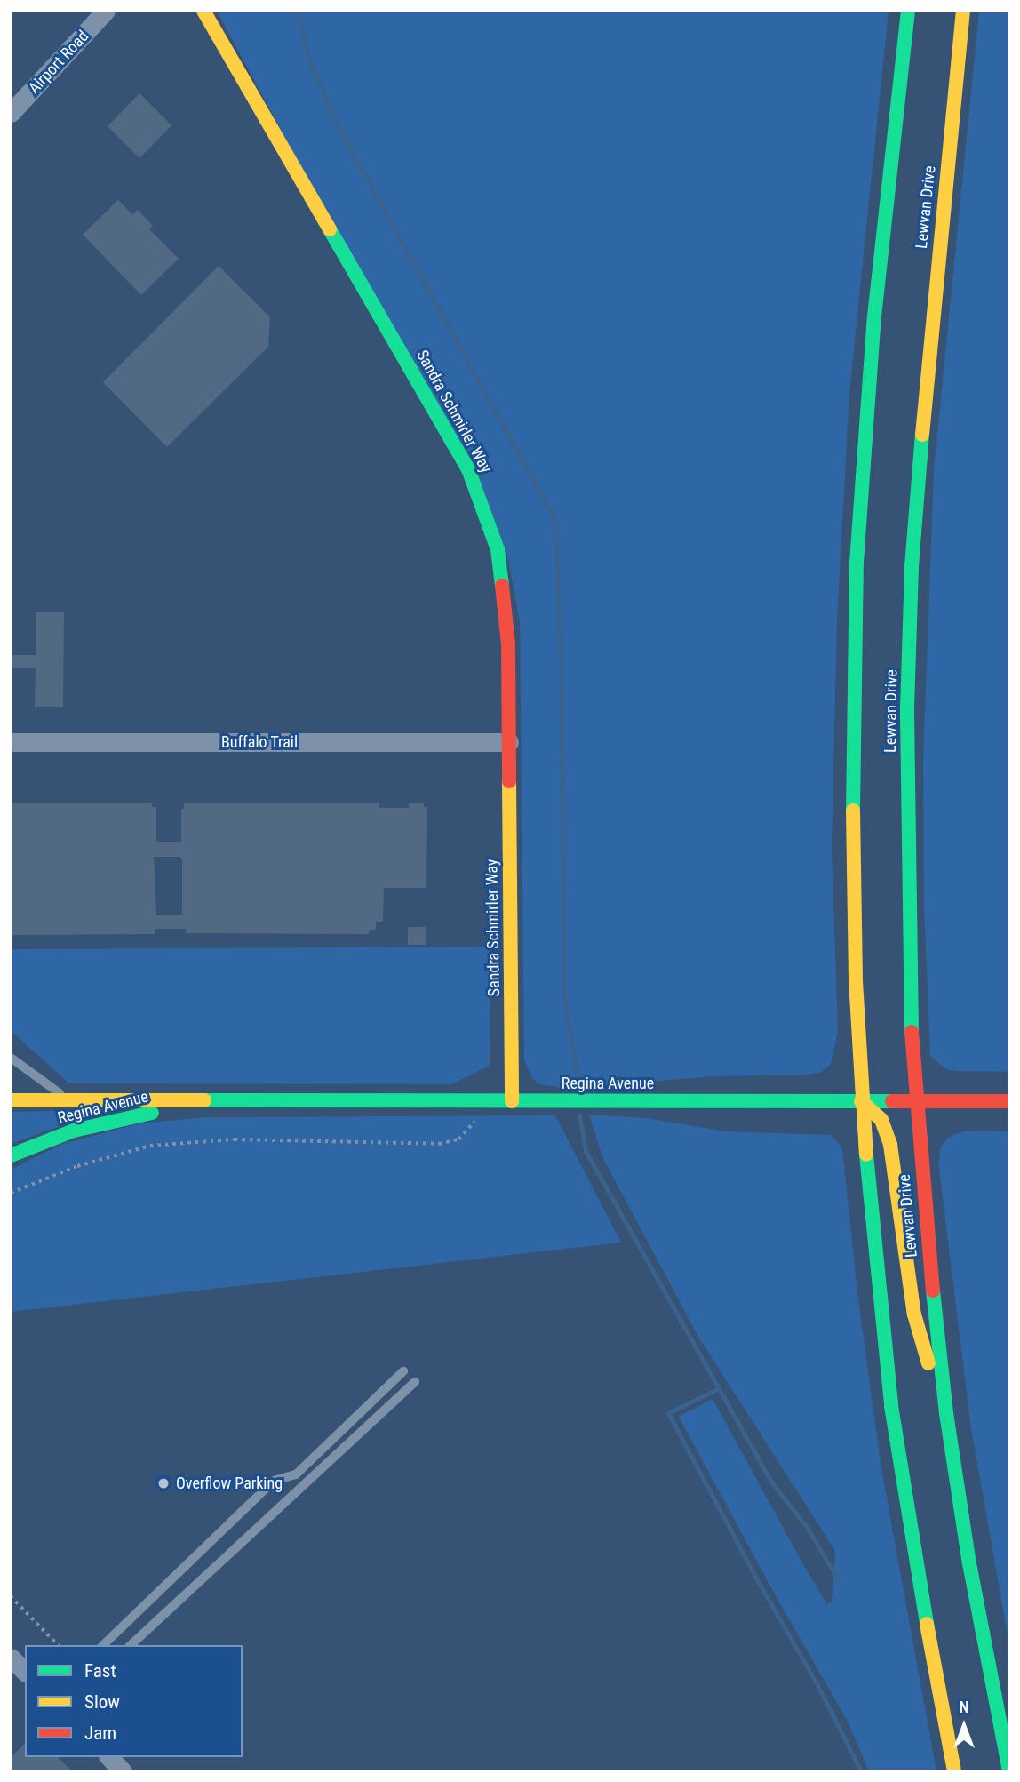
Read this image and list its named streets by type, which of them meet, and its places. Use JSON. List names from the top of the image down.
{
  "streets": {
    "main road": ["Lewvan Drive", "Sandra Schmirler Way", "Regina Avenue"],
    "street": ["Airport Road", "Buffalo Trail"]
  },
  "crossings": [
    ["Lewvan Drive", "Regina Avenue"],
    ["Sandra Schmirler Way", "Buffalo Trail"],
    ["Sandra Schmirler Way", "Regina Avenue"]
  ],
  "places": ["Overflow Parking"],
  "legend": ["Fast", "Slow", "Jam"],
  "north": "top"
}
